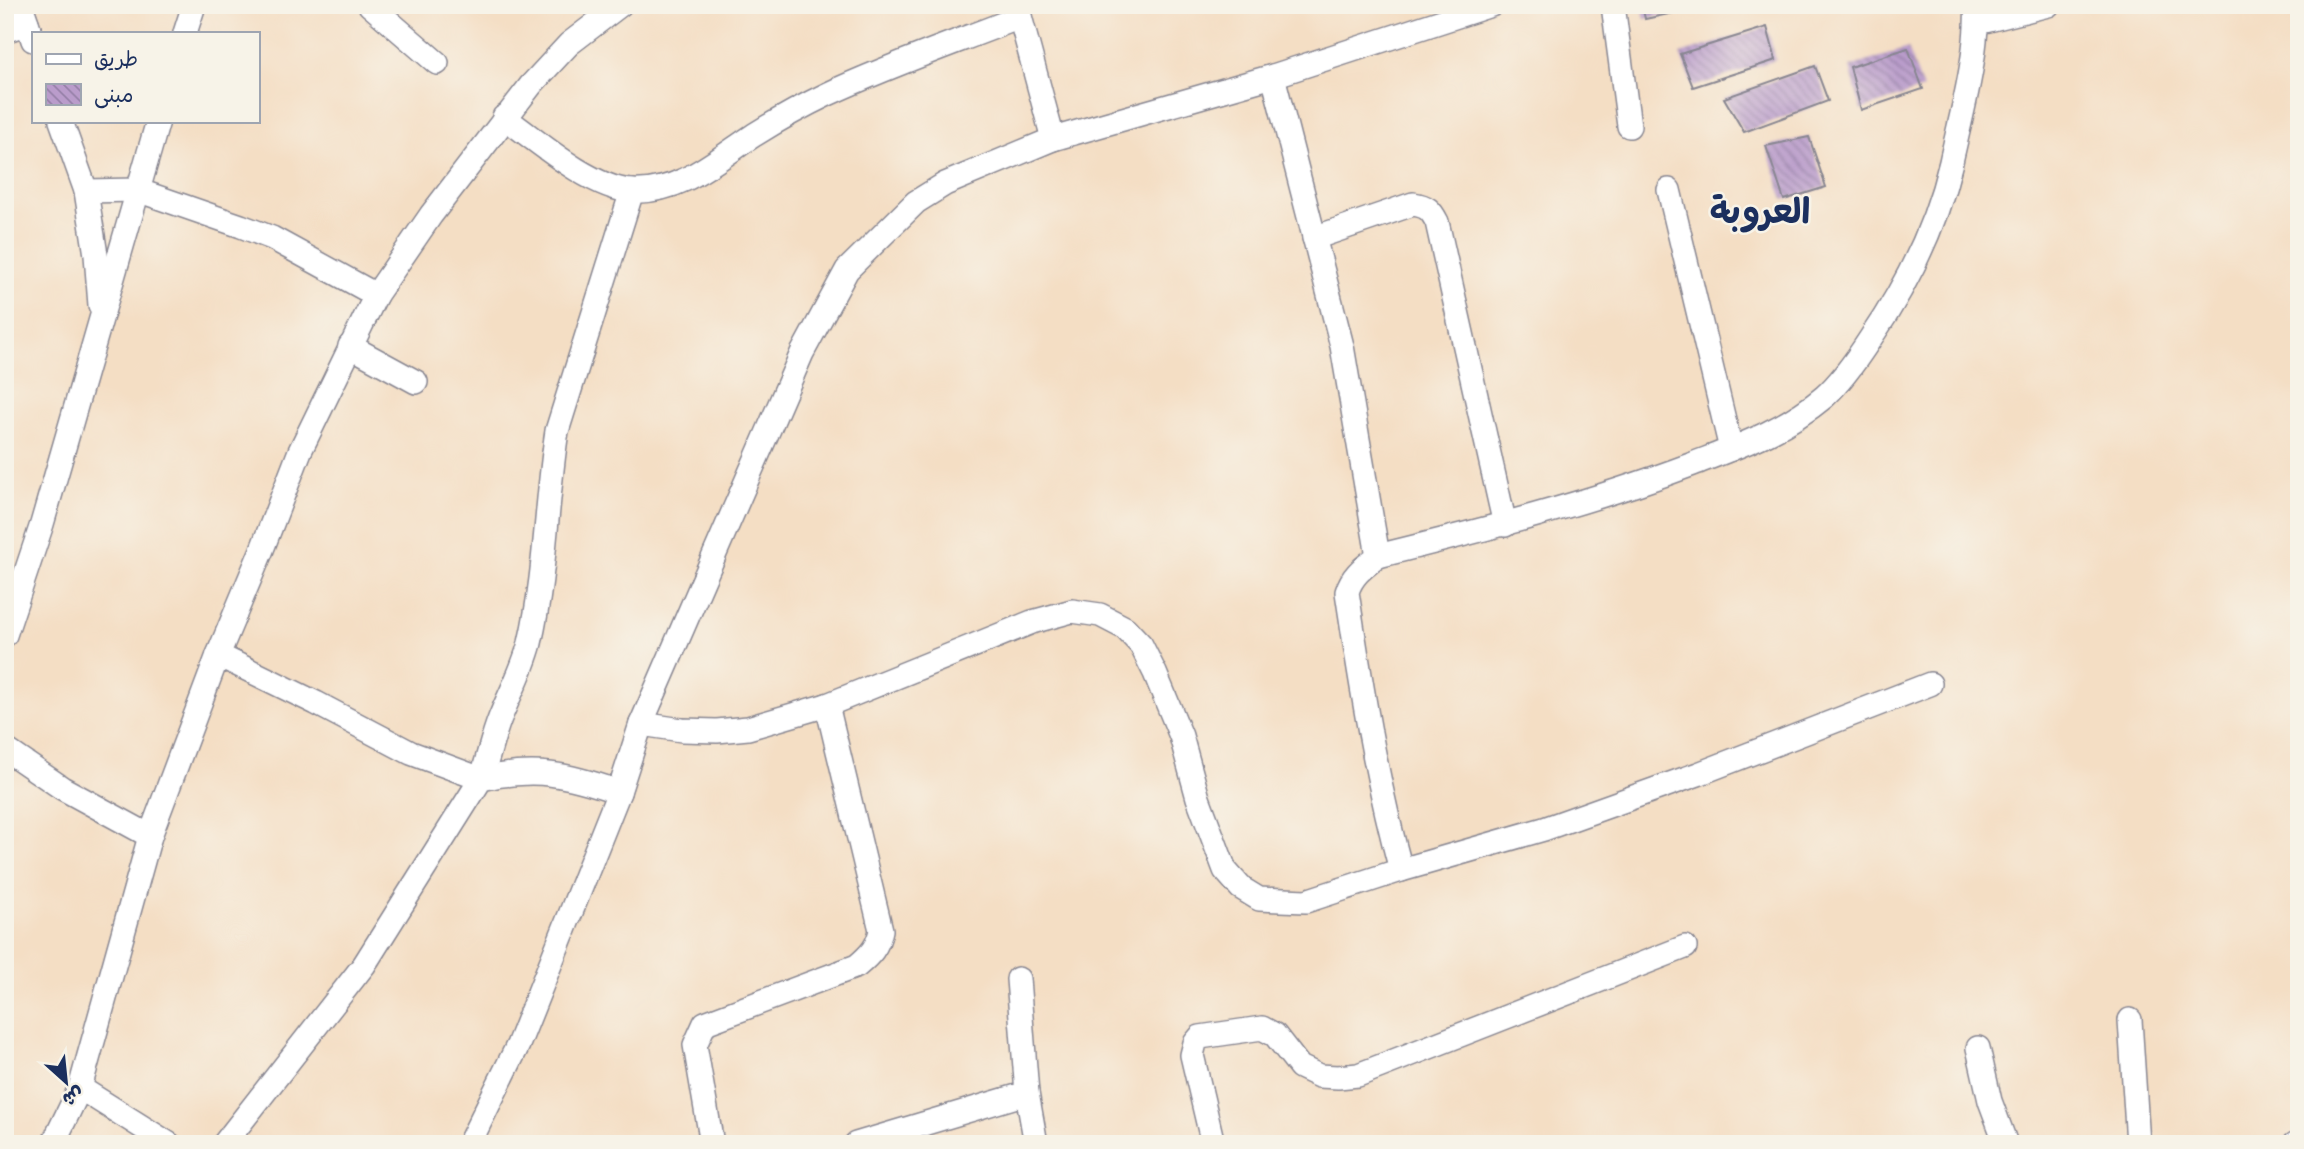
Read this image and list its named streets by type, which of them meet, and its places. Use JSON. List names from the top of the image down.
{
  "districts": ["العروبة"],
  "legend": ["طريق", "مبنى"],
  "north": "bottom right"
}
